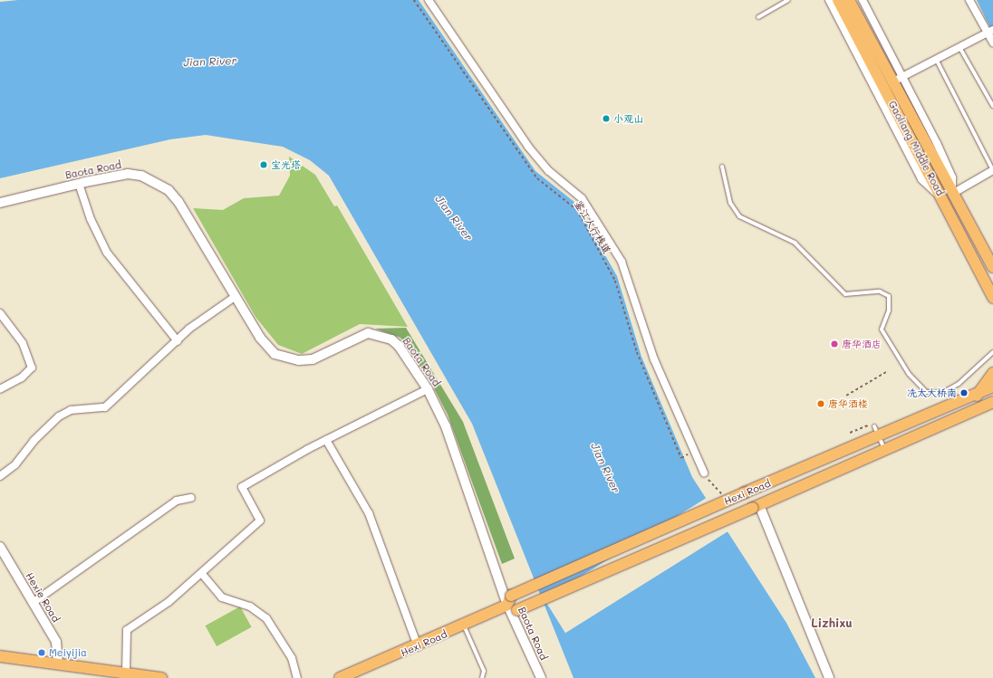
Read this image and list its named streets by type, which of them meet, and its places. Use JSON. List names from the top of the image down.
{
  "streets": {
    "main road": ["Gaoliang Middle Road", "Hexi Road"],
    "street": ["Baota Road", "Hexie Road"],
    "path": ["鉴江人行栈道"]
  },
  "crossings": [
    ["Baota Road", "Hexi Road"]
  ],
  "districts": ["Lizhixu"],
  "water": ["Jian River"],
  "places": [
    "小观山",
    "宝光塔",
    "唐华酒店",
    "冼太大桥南",
    "唐华酒楼",
    "Meiyijia"
  ]
}
